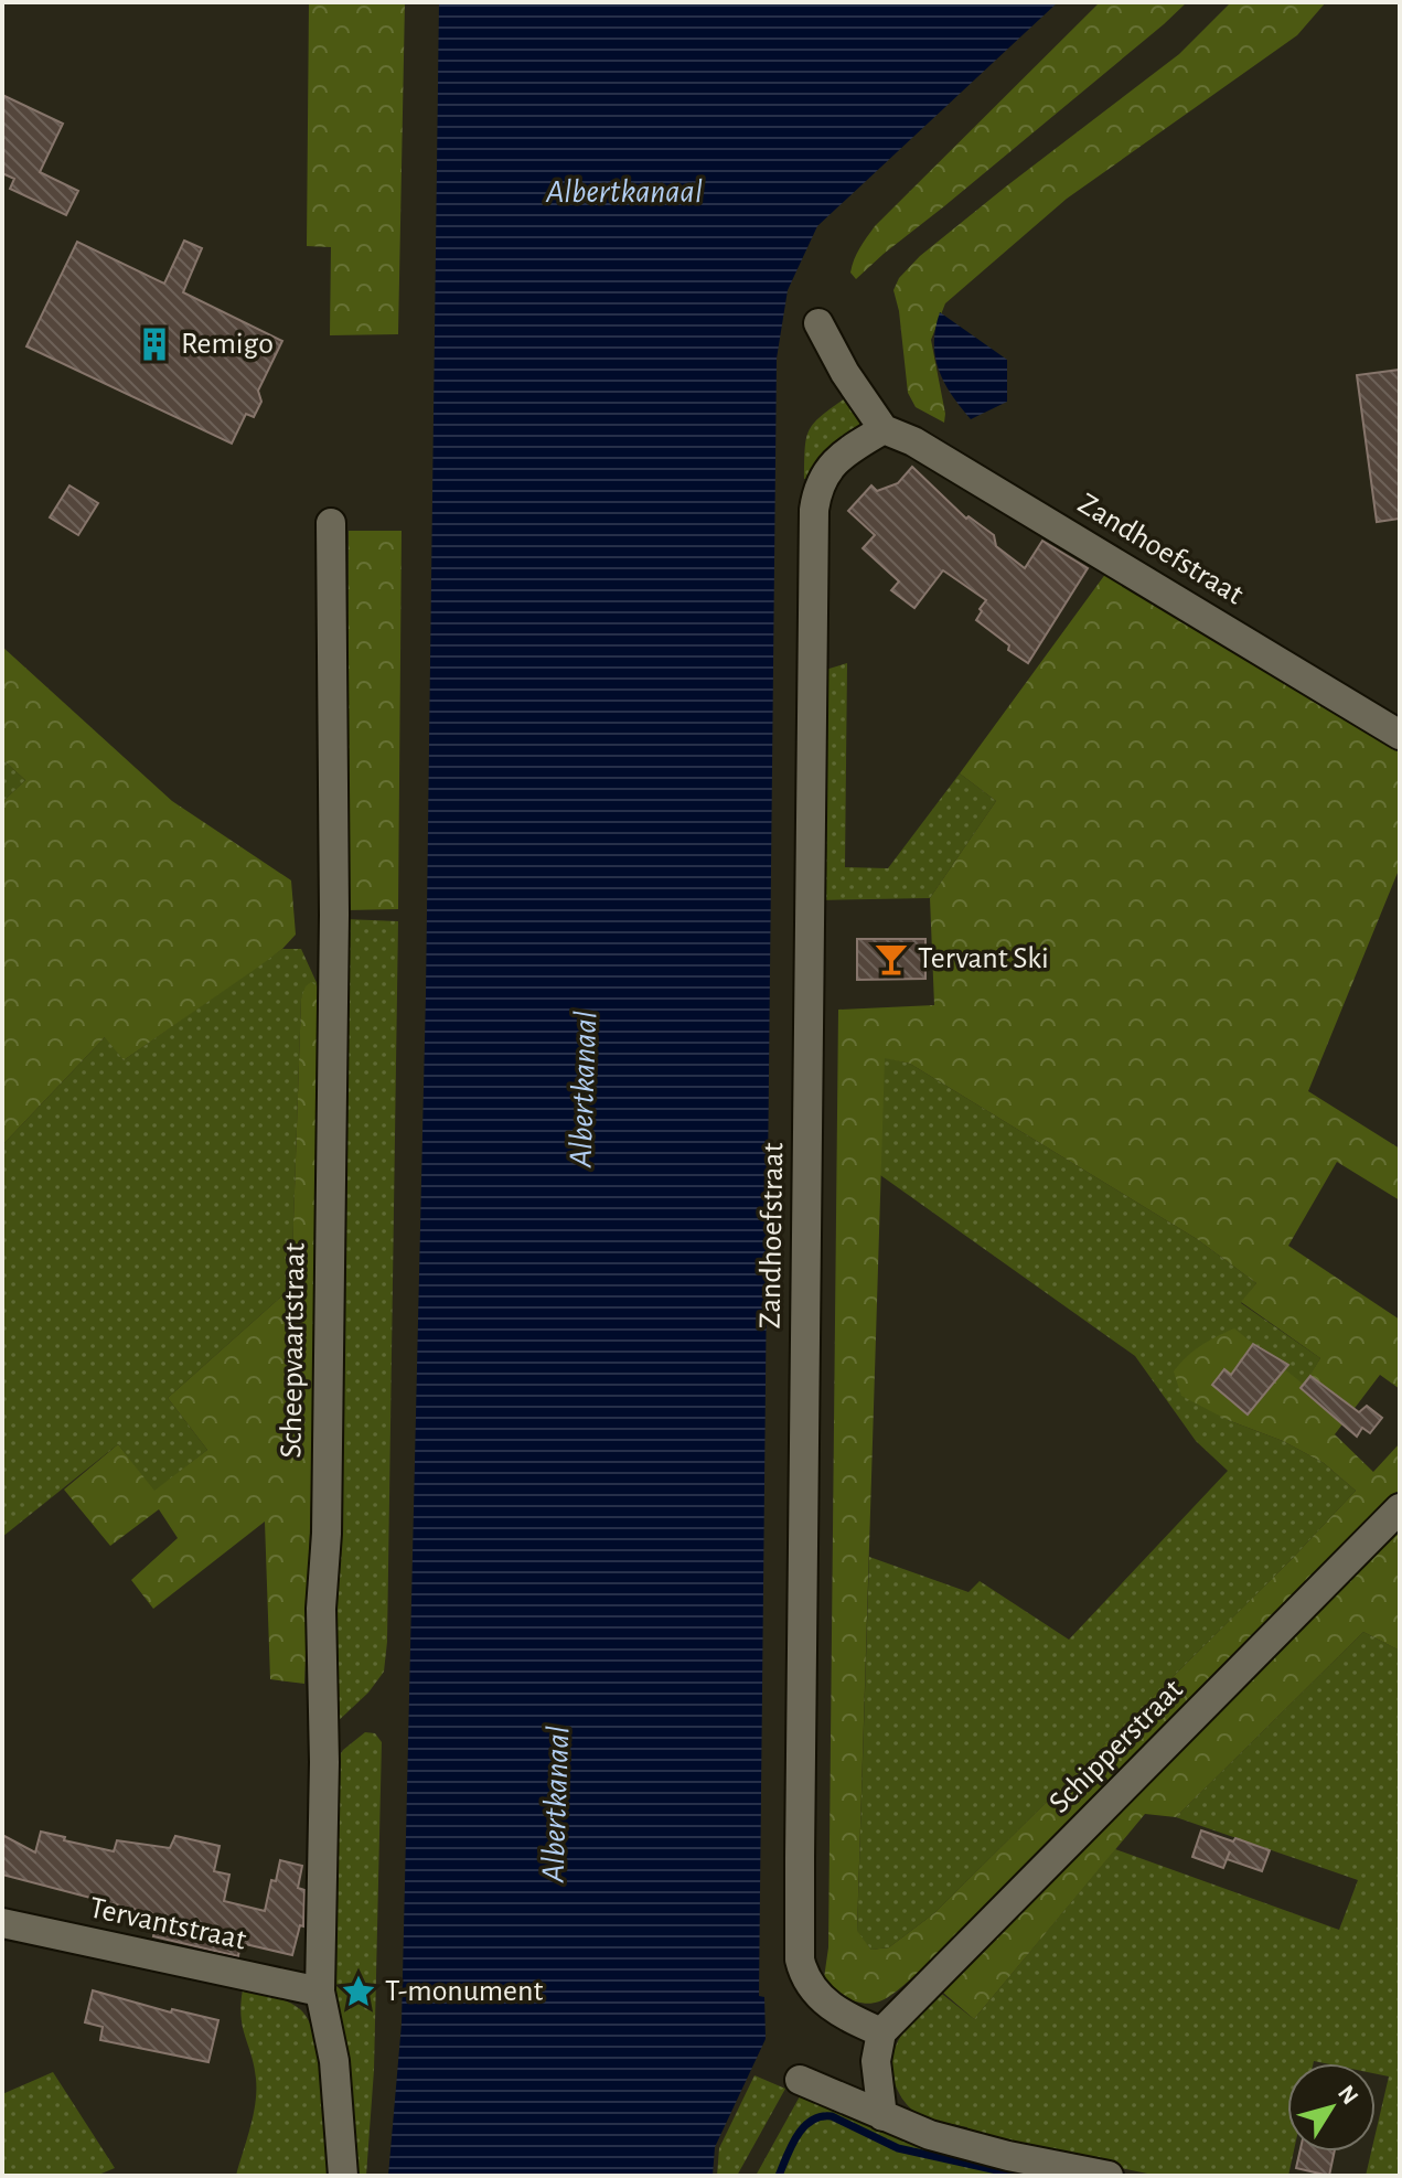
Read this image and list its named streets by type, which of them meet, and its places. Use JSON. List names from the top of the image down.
{
  "streets": {
    "street": [
      "Zandhoefstraat",
      "Scheepvaartstraat",
      "Schipperstraat",
      "Tervantstraat"
    ]
  },
  "crossings": [
    ["Zandhoefstraat", "Schipperstraat"],
    ["Scheepvaartstraat", "Tervantstraat"]
  ],
  "water": ["Albertkanaal"],
  "places": {
    "building": ["Remigo"],
    "bar": ["Tervant Ski"],
    "place": ["T-monument"]
  },
  "north": "top right"
}
